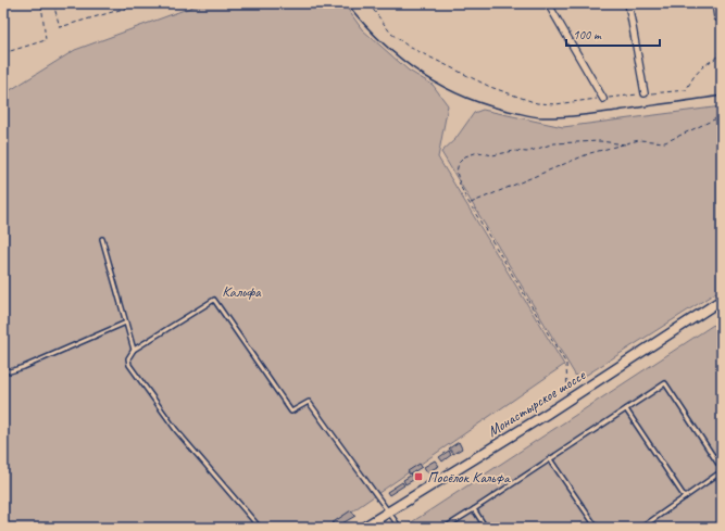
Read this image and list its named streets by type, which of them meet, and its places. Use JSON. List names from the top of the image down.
{
  "streets": {
    "main road": ["Монастырское шоссе"]
  },
  "parks": ["Кальфа"],
  "places": {
    "transit": ["Посёлок Кальфа"]
  },
  "scale_bar": "100 m"
}
